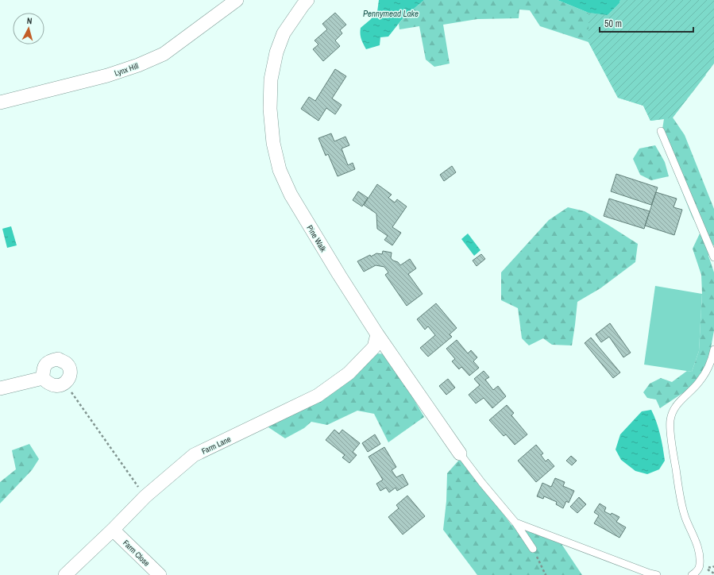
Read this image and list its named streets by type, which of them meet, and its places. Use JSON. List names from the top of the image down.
{
  "streets": {
    "street": [
      "Lynx Hill",
      "Pine Walk",
      "Farm Lane",
      "Farm Close"
    ]
  },
  "crossings": [
    ["Pine Walk", "Farm Lane"],
    ["Farm Lane", "Farm Close"]
  ],
  "water": ["Pennymead Lake"],
  "scale_bar": "50 m",
  "north": "top"
}
